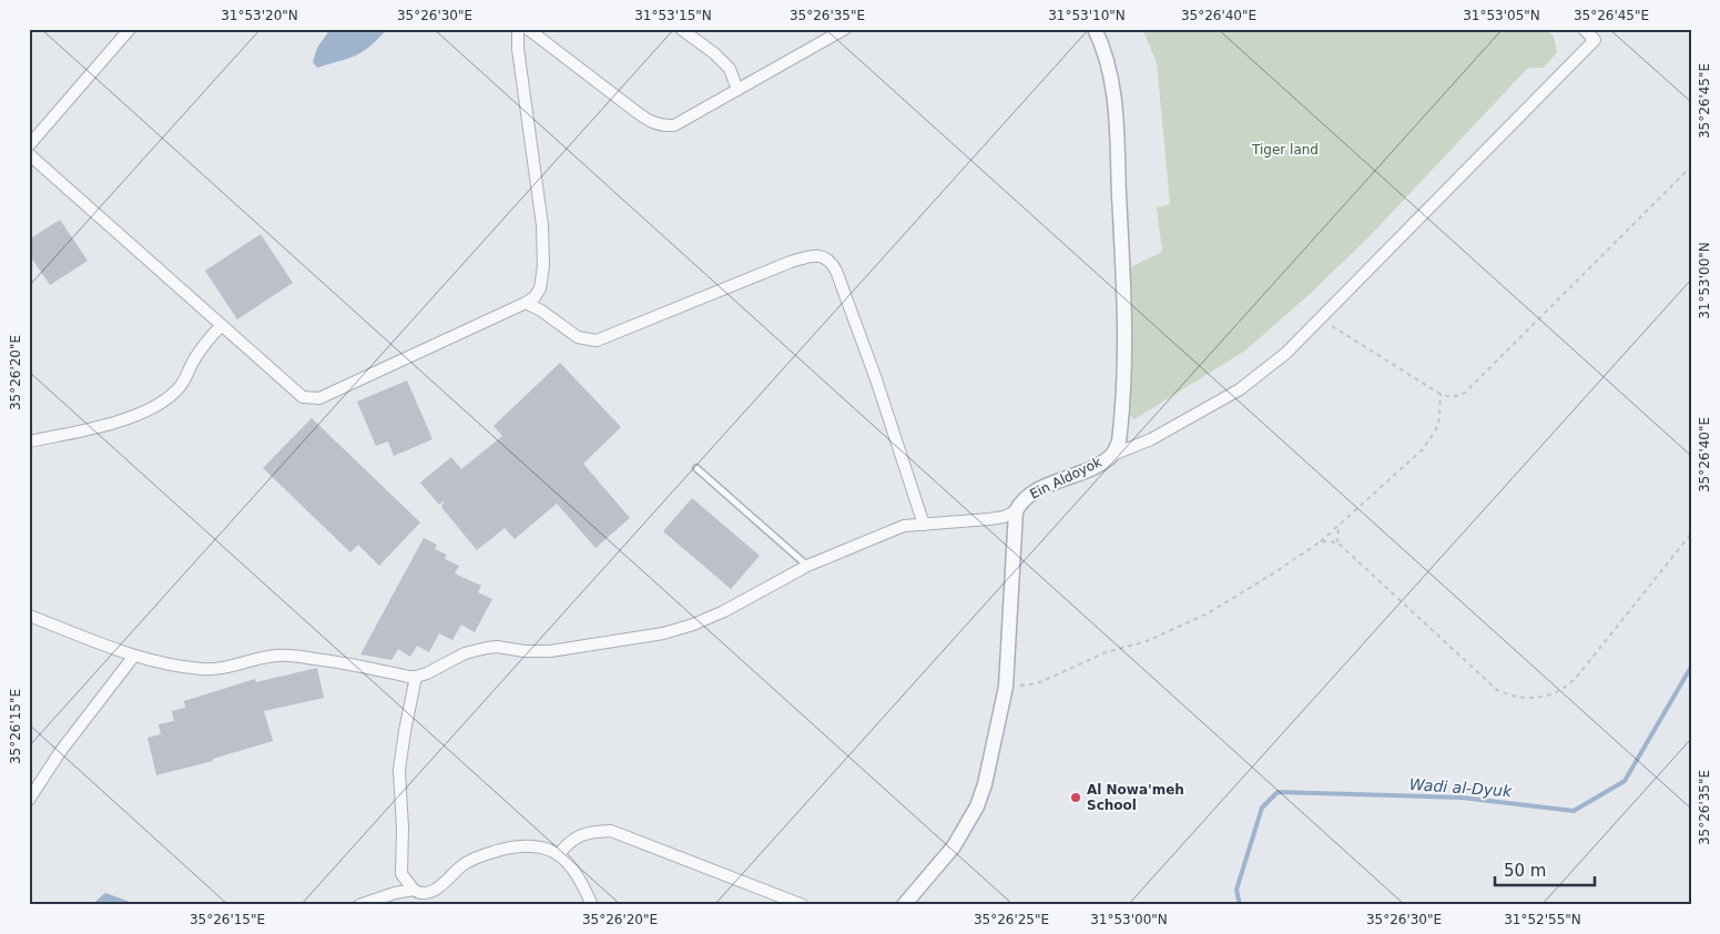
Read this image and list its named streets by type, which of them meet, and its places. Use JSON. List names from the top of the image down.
{
  "streets": {
    "street": ["Ein Aldoyok"]
  },
  "water": ["Wadi al-Dyuk"],
  "parks": ["Tiger land"],
  "places": ["Al Nowa'meh School"],
  "scale_bar": "50 m",
  "coordinates": [
    "31°53'20\"N",
    "35°26'30\"E",
    "31°53'15\"N",
    "35°26'35\"E",
    "31°53'10\"N",
    "35°26'40\"E",
    "31°53'05\"N",
    "35°26'45\"E",
    "31°53'00\"N",
    "35°26'20\"E",
    "35°26'15\"E",
    "35°26'25\"E",
    "31°52'55\"N"
  ]
}
